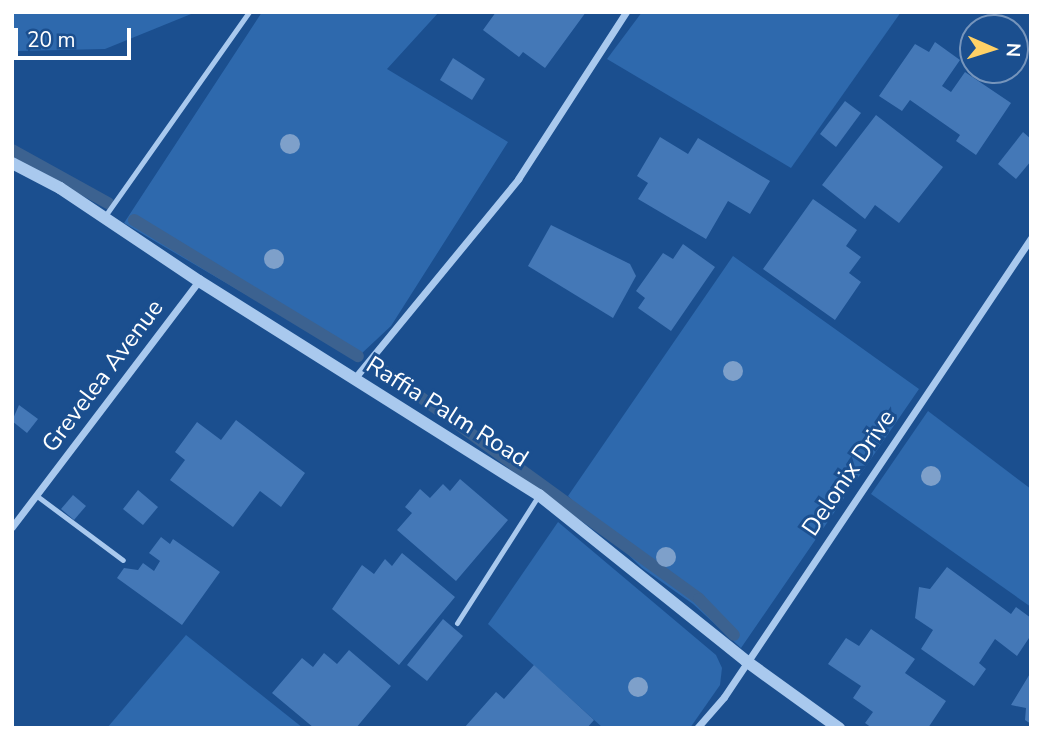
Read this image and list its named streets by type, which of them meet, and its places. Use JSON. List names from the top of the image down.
{
  "streets": {
    "street": ["Grevelea Avenue", "Raffia Palm Road", "Delonix Drive"]
  },
  "crossings": [
    ["Grevelea Avenue", "Raffia Palm Road"],
    ["Raffia Palm Road", "Delonix Drive"]
  ],
  "scale_bar": "20 m",
  "north": "right"
}
